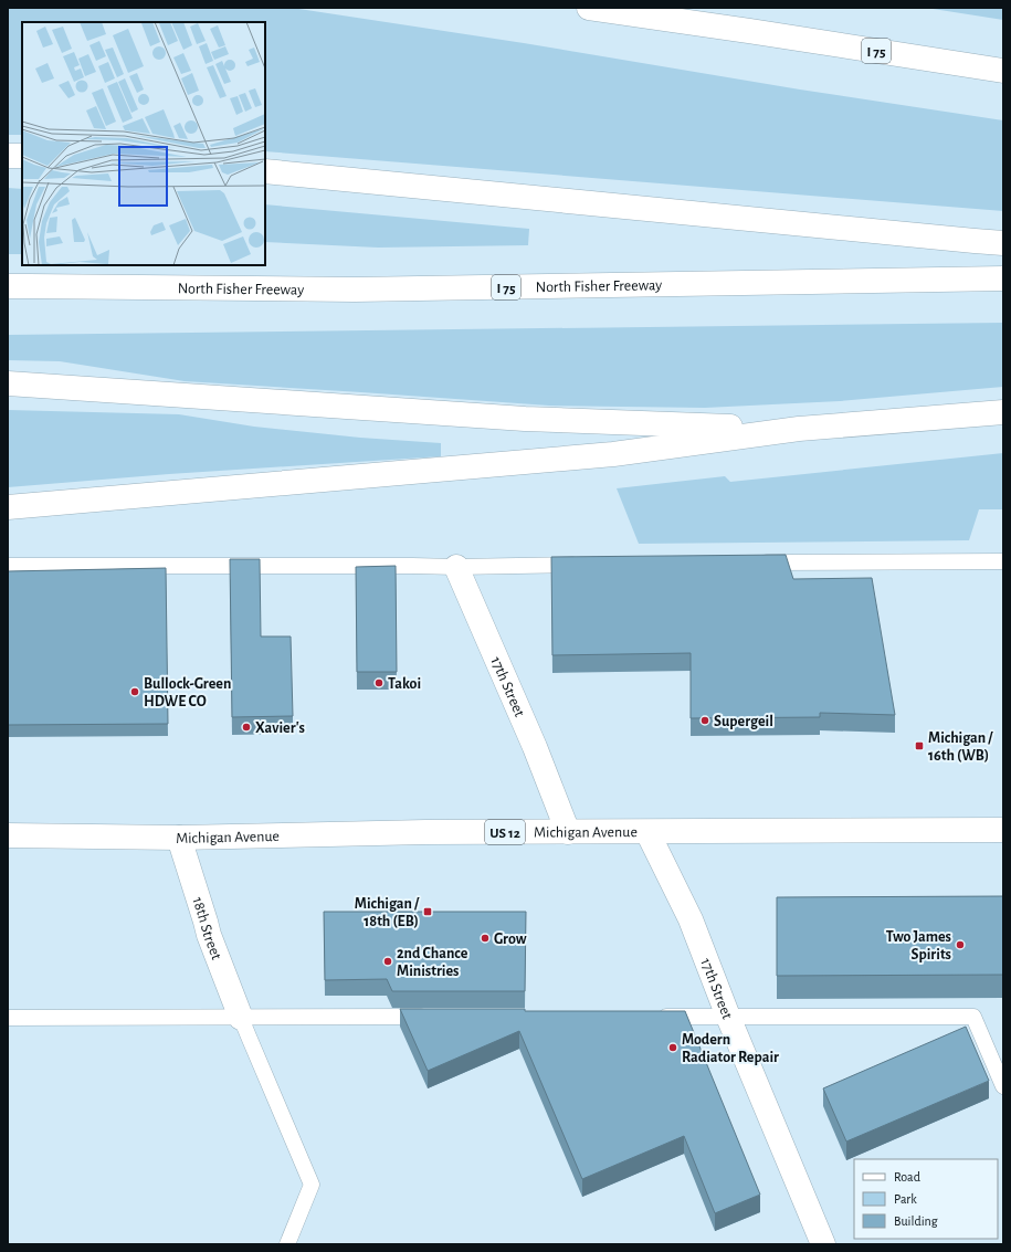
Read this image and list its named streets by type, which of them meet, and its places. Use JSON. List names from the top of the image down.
{
  "streets": {
    "main road": [
      "I 75",
      "North Fisher Freeway",
      "17th Street",
      "US 12",
      "Michigan Avenue",
      "18th Street"
    ]
  },
  "crossings": [
    ["17th Street", "Michigan Avenue"],
    ["Michigan Avenue", "18th Street"]
  ],
  "places": {
    "other": [
      "Takoi",
      "Bullock-Green HDWE CO",
      "Supergeil",
      "Xavier's",
      "Grow",
      "Two James Spirits",
      "2nd Chance Ministries",
      "Modern Radiator Repair"
    ],
    "transit": ["Michigan / 16th (WB)", "Michigan / 18th (EB)"]
  },
  "legend": ["Road", "Park", "Building"]
}
